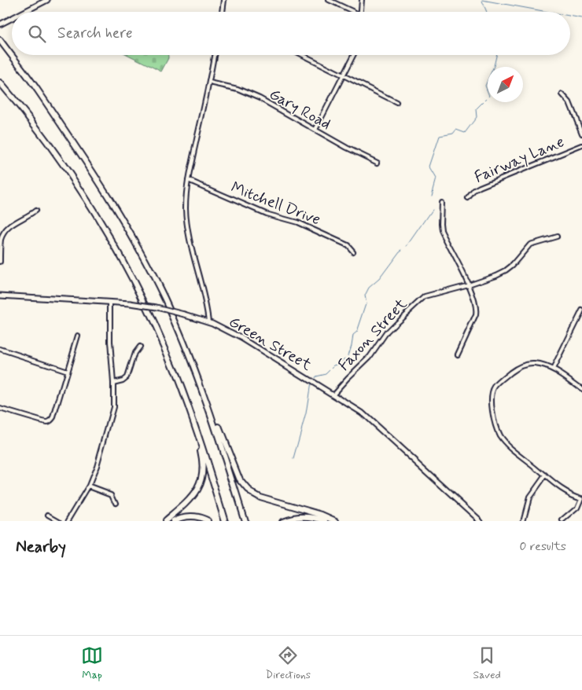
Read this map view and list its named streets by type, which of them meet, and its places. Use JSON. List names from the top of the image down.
{
  "streets": {
    "main road": ["Green Street"],
    "street": [
      "Gary Road",
      "Fairway Lane",
      "Mitchell Drive",
      "Faxon Street"
    ]
  },
  "crossings": [
    ["Faxon Street", "Green Street"]
  ],
  "north": "top right",
  "page": {
    "search": "Search here",
    "heading": ["Nearby", "0 results"],
    "nav": ["Map", "Directions", "Saved"]
  }
}
